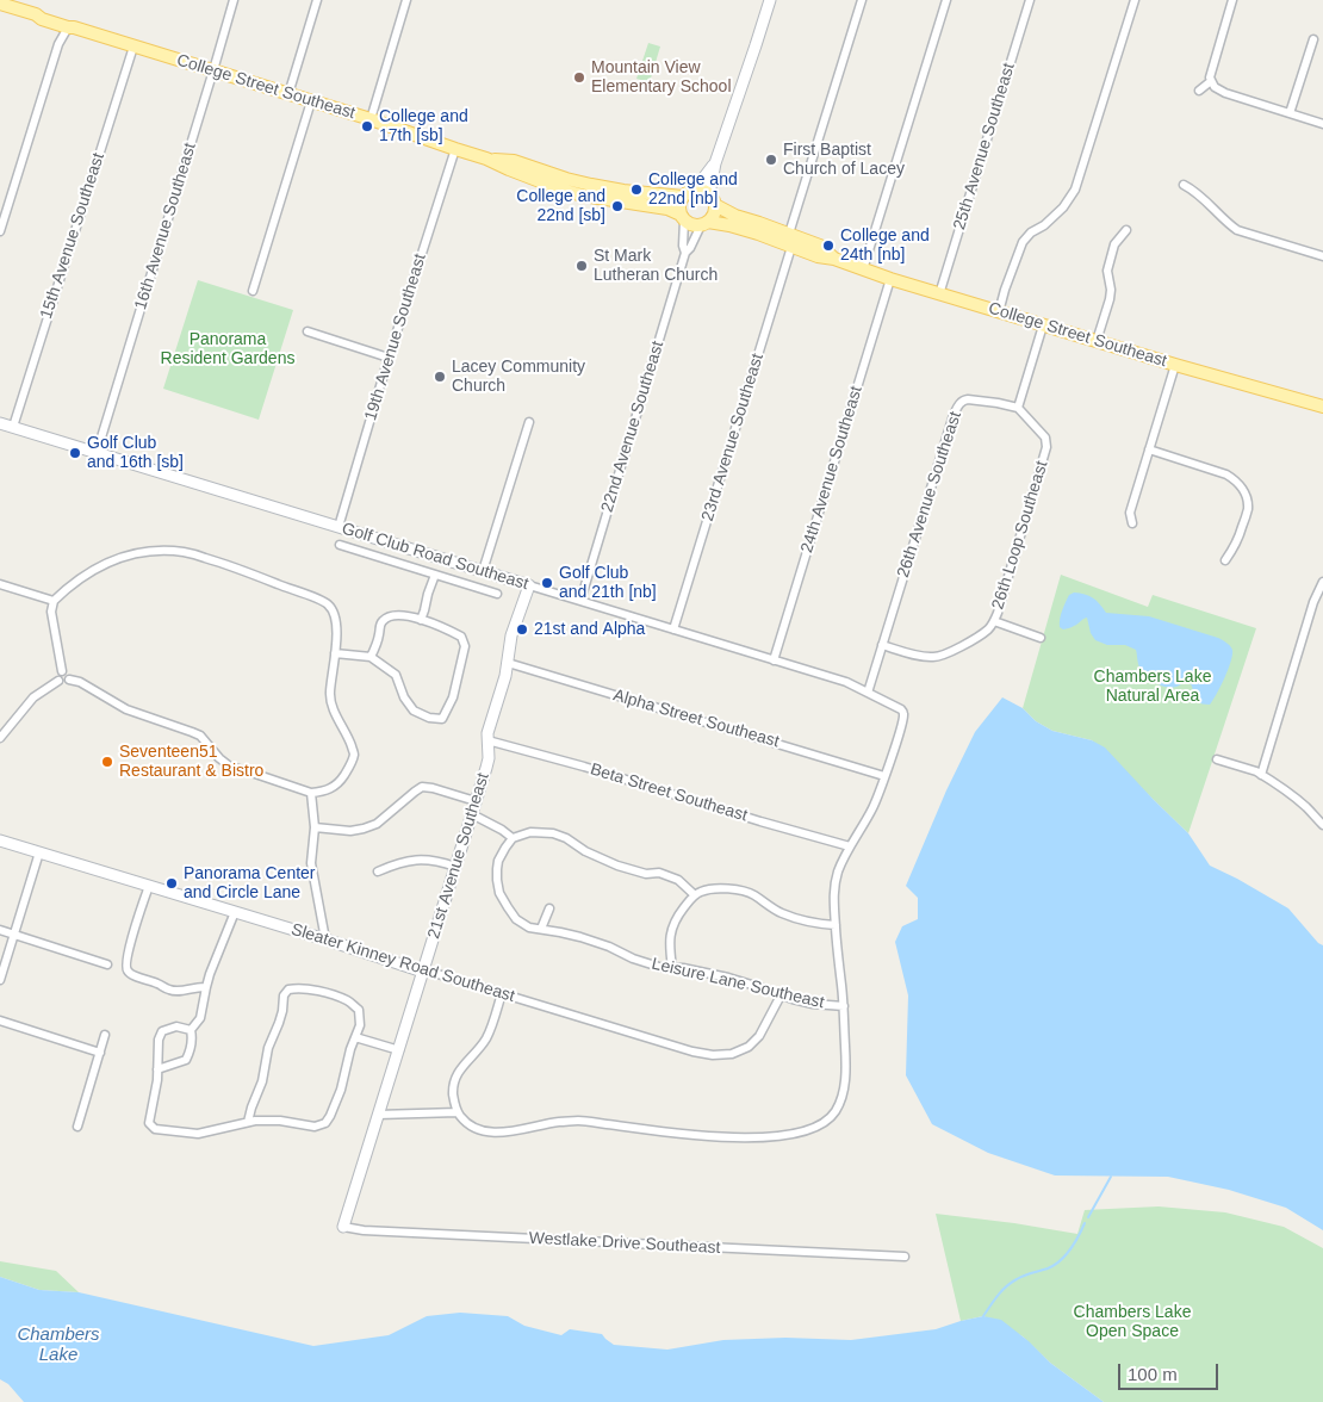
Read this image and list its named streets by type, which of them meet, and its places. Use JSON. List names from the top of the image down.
{
  "streets": {
    "main road": ["College Street Southeast"],
    "street": [
      "25th Avenue Southeast",
      "16th Avenue Southeast",
      "15th Avenue Southeast",
      "19th Avenue Southeast",
      "22nd Avenue Southeast",
      "23rd Avenue Southeast",
      "24th Avenue Southeast",
      "26th Avenue Southeast",
      "26th Loop Southeast",
      "Golf Club Road Southeast",
      "Alpha Street Southeast",
      "Beta Street Southeast",
      "21st Avenue Southeast",
      "Sleater Kinney Road Southeast",
      "Leisure Lane Southeast",
      "Westlake Drive Southeast"
    ]
  },
  "crossings": [
    ["College Street Southeast", "25th Avenue Southeast"],
    ["College Street Southeast", "16th Avenue Southeast"],
    ["College Street Southeast", "15th Avenue Southeast"],
    ["College Street Southeast", "19th Avenue Southeast"],
    ["College Street Southeast", "22nd Avenue Southeast"],
    ["College Street Southeast", "23rd Avenue Southeast"],
    ["College Street Southeast", "24th Avenue Southeast"],
    ["16th Avenue Southeast", "Golf Club Road Southeast"],
    ["15th Avenue Southeast", "Golf Club Road Southeast"],
    ["19th Avenue Southeast", "Golf Club Road Southeast"],
    ["22nd Avenue Southeast", "Golf Club Road Southeast"],
    ["23rd Avenue Southeast", "Golf Club Road Southeast"],
    ["24th Avenue Southeast", "Golf Club Road Southeast"],
    ["26th Avenue Southeast", "26th Loop Southeast"],
    ["26th Avenue Southeast", "Golf Club Road Southeast"],
    ["Golf Club Road Southeast", "Alpha Street Southeast"],
    ["Golf Club Road Southeast", "21st Avenue Southeast"],
    ["Alpha Street Southeast", "21st Avenue Southeast"],
    ["Beta Street Southeast", "21st Avenue Southeast"],
    ["21st Avenue Southeast", "Sleater Kinney Road Southeast"],
    ["21st Avenue Southeast", "Westlake Drive Southeast"],
    ["Sleater Kinney Road Southeast", "Leisure Lane Southeast"]
  ],
  "water": ["Chambers Lake"],
  "parks": ["Panorama Resident Gardens", "Chambers Lake Natural Area", "Chambers Lake Open Space"],
  "places": [
    "Mountain View Elementary School",
    "College and 17th [sb]",
    "First Baptist Church of Lacey",
    "College and 22nd [nb]",
    "College and 22nd [sb]",
    "College and 24th [nb]",
    "St Mark Lutheran Church",
    "Lacey Community Church",
    "Golf Club and 16th [sb]",
    "Golf Club and 21th [nb]",
    "21st and Alpha",
    "Seventeen51 Restaurant & Bistro",
    "Panorama Center and Circle Lane"
  ],
  "scale_bar": "100 m"
}
